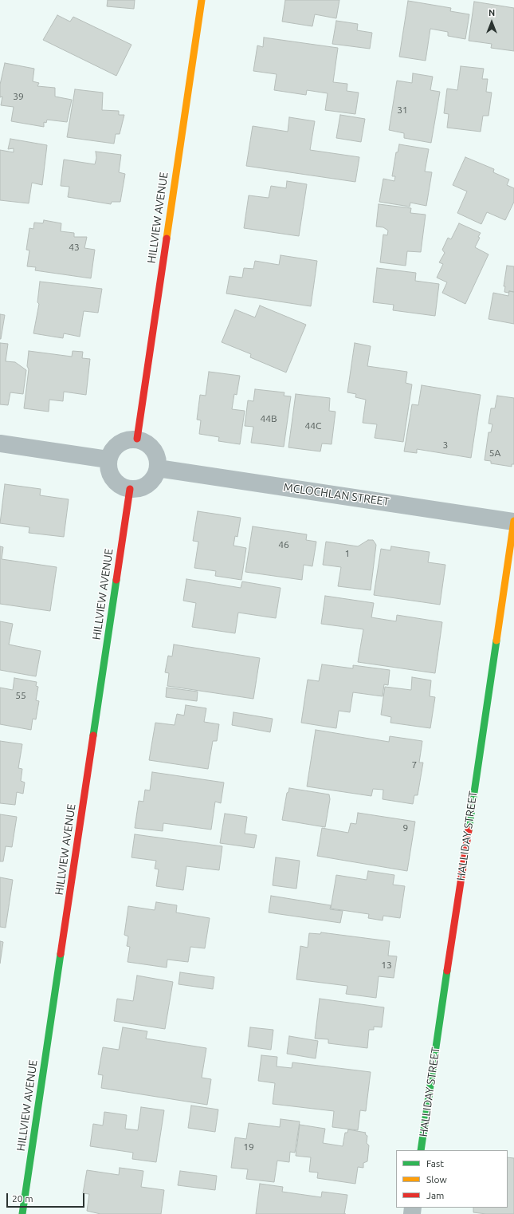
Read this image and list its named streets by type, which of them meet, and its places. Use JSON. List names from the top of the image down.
{
  "streets": {
    "street": ["HILLVIEW AVENUE", "MCLOCHLAN STREET", "HALLIDAY STREET"]
  },
  "crossings": [
    ["HILLVIEW AVENUE", "MCLOCHLAN STREET"],
    ["MCLOCHLAN STREET", "HALLIDAY STREET"]
  ],
  "house_numbers": [
    "39",
    "31",
    "43",
    "44B",
    "44C",
    "3",
    "5A",
    "46",
    "1",
    "55",
    "7",
    "9",
    "13",
    "19"
  ],
  "legend": ["Fast", "Slow", "Jam"],
  "scale_bar": "20 m",
  "north": "top"
}
